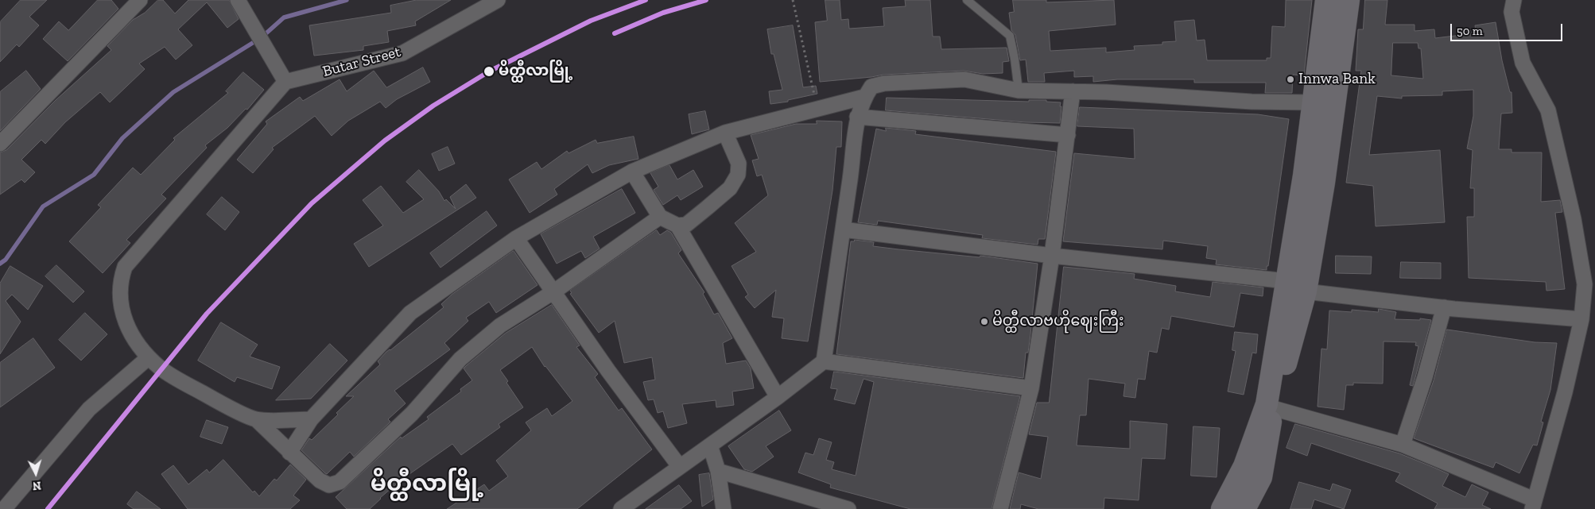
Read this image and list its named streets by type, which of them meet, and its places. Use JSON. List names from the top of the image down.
{
  "streets": {
    "street": ["Butar Street"]
  },
  "districts": ["မိတ္ထီလာမြို့"],
  "places": ["မိတ္ထီလာမြို့", "Innwa Bank", "မိတ္ထီလာဗဟိုဈေးကြီး"],
  "scale_bar": "50 m",
  "north": "bottom"
}
